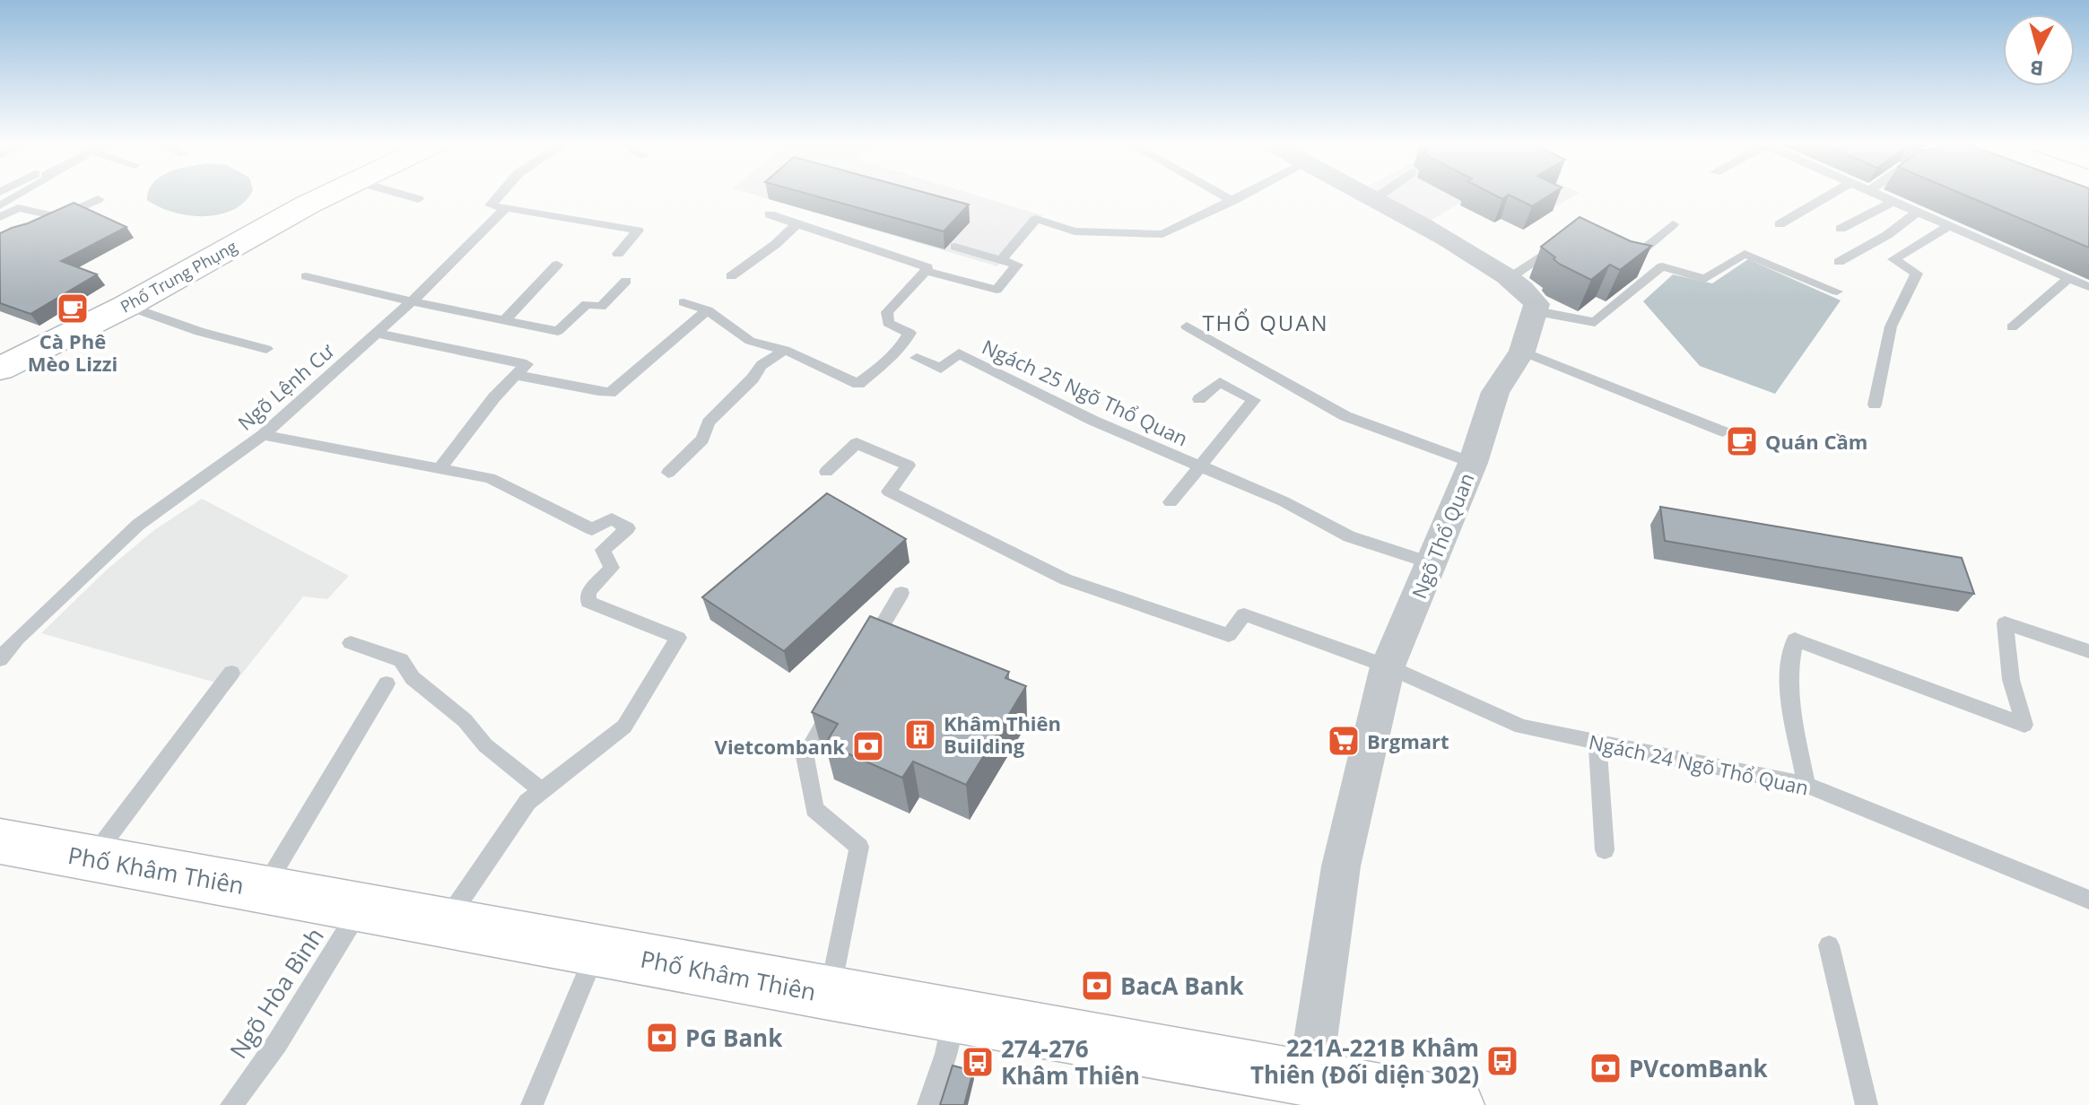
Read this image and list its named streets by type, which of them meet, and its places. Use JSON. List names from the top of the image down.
{
  "streets": {
    "main road": ["Phố Trung Phụng", "Phố Khâm Thiên"],
    "street": ["Ngõ Thổ Quan"],
    "lane": [
      "Ngõ Lệnh Cư",
      "Ngách 25 Ngõ Thổ Quan",
      "Ngách 24 Ngõ Thổ Quan",
      "Ngõ Hòa Bình"
    ]
  },
  "crossings": [
    ["Ngách 25 Ngõ Thổ Quan", "Ngõ Thổ Quan"],
    ["Ngõ Thổ Quan", "Ngách 24 Ngõ Thổ Quan"],
    ["Ngõ Thổ Quan", "Phố Khâm Thiên"],
    ["Phố Khâm Thiên", "Ngõ Hòa Bình"]
  ],
  "districts": ["THỔ QUAN"],
  "places": {
    "cafe": ["Cà Phê Mèo Lizzi", "Quán Cầm"],
    "building": ["Khâm Thiên Building"],
    "supermarket": ["Brgmart"],
    "bank": [
      "Vietcombank",
      "BacA Bank",
      "PG Bank",
      "PVcomBank"
    ],
    "bus stop": ["221A-221B Khâm Thiên (Đối diện 302)", "274-276 Khâm Thiên"]
  },
  "north": "bottom"
}
